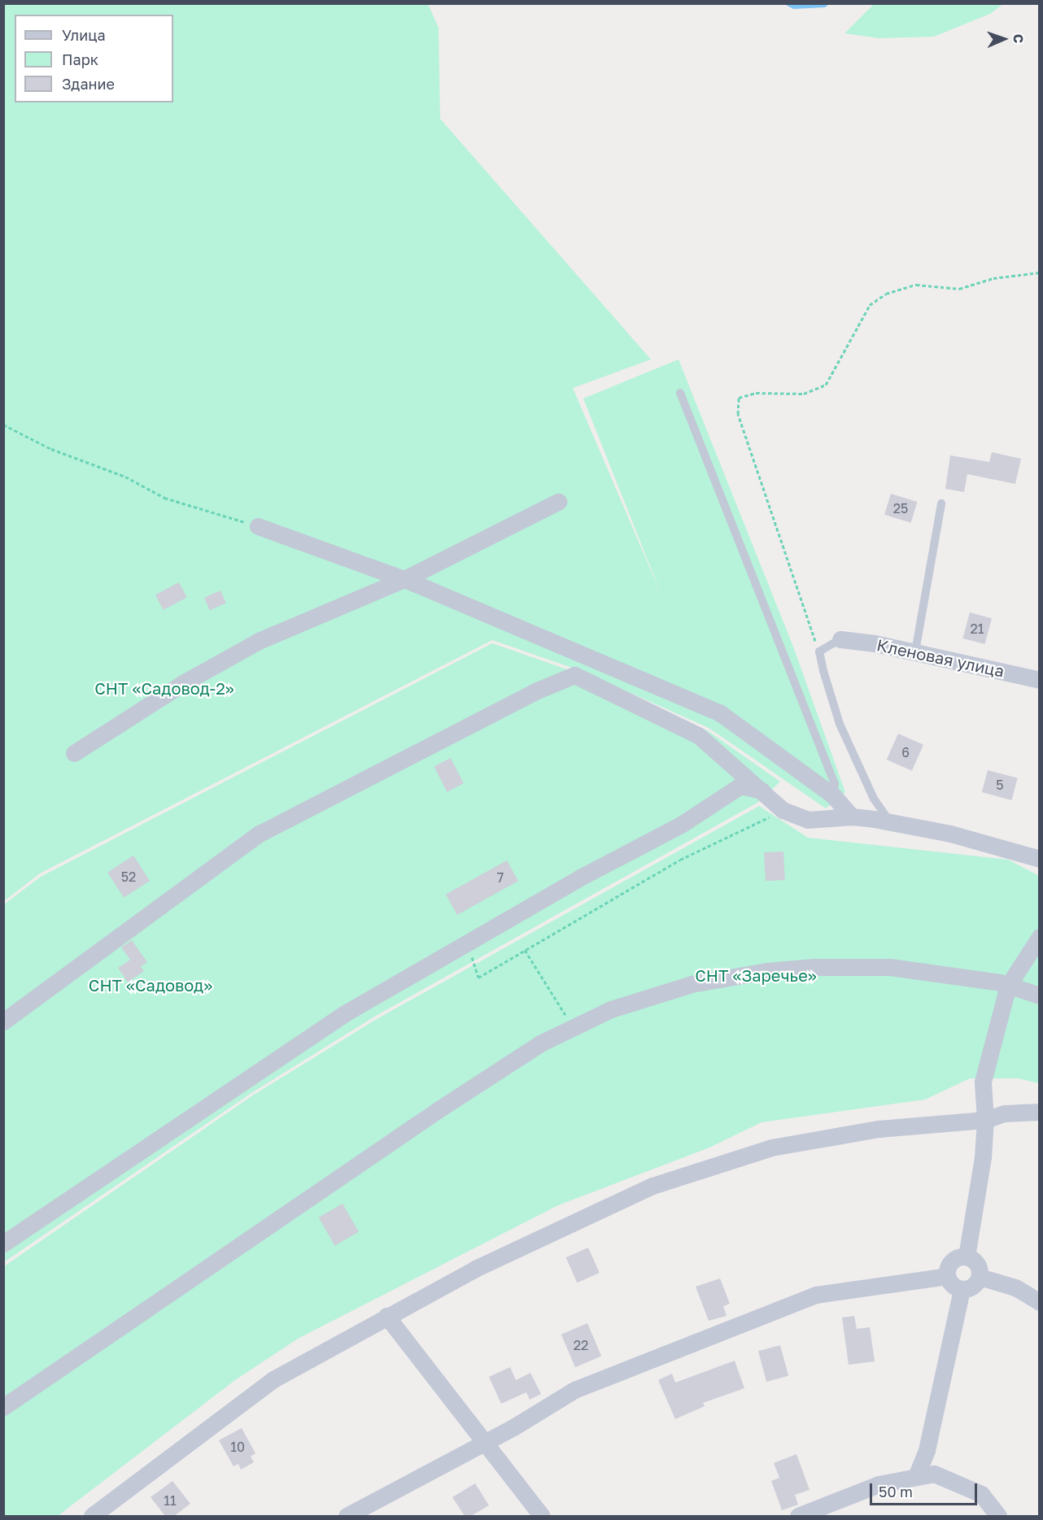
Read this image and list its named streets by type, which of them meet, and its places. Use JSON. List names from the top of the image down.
{
  "streets": {
    "street": ["Кленовая улица"]
  },
  "parks": ["СНТ «Садовод-2»", "СНТ «Заречье»", "СНТ «Садовод»"],
  "house_numbers": [
    "25",
    "21",
    "6",
    "5",
    "52",
    "7",
    "22",
    "10",
    "11"
  ],
  "legend": ["Улица", "Парк", "Здание"],
  "scale_bar": "50 m",
  "north": "right"
}
